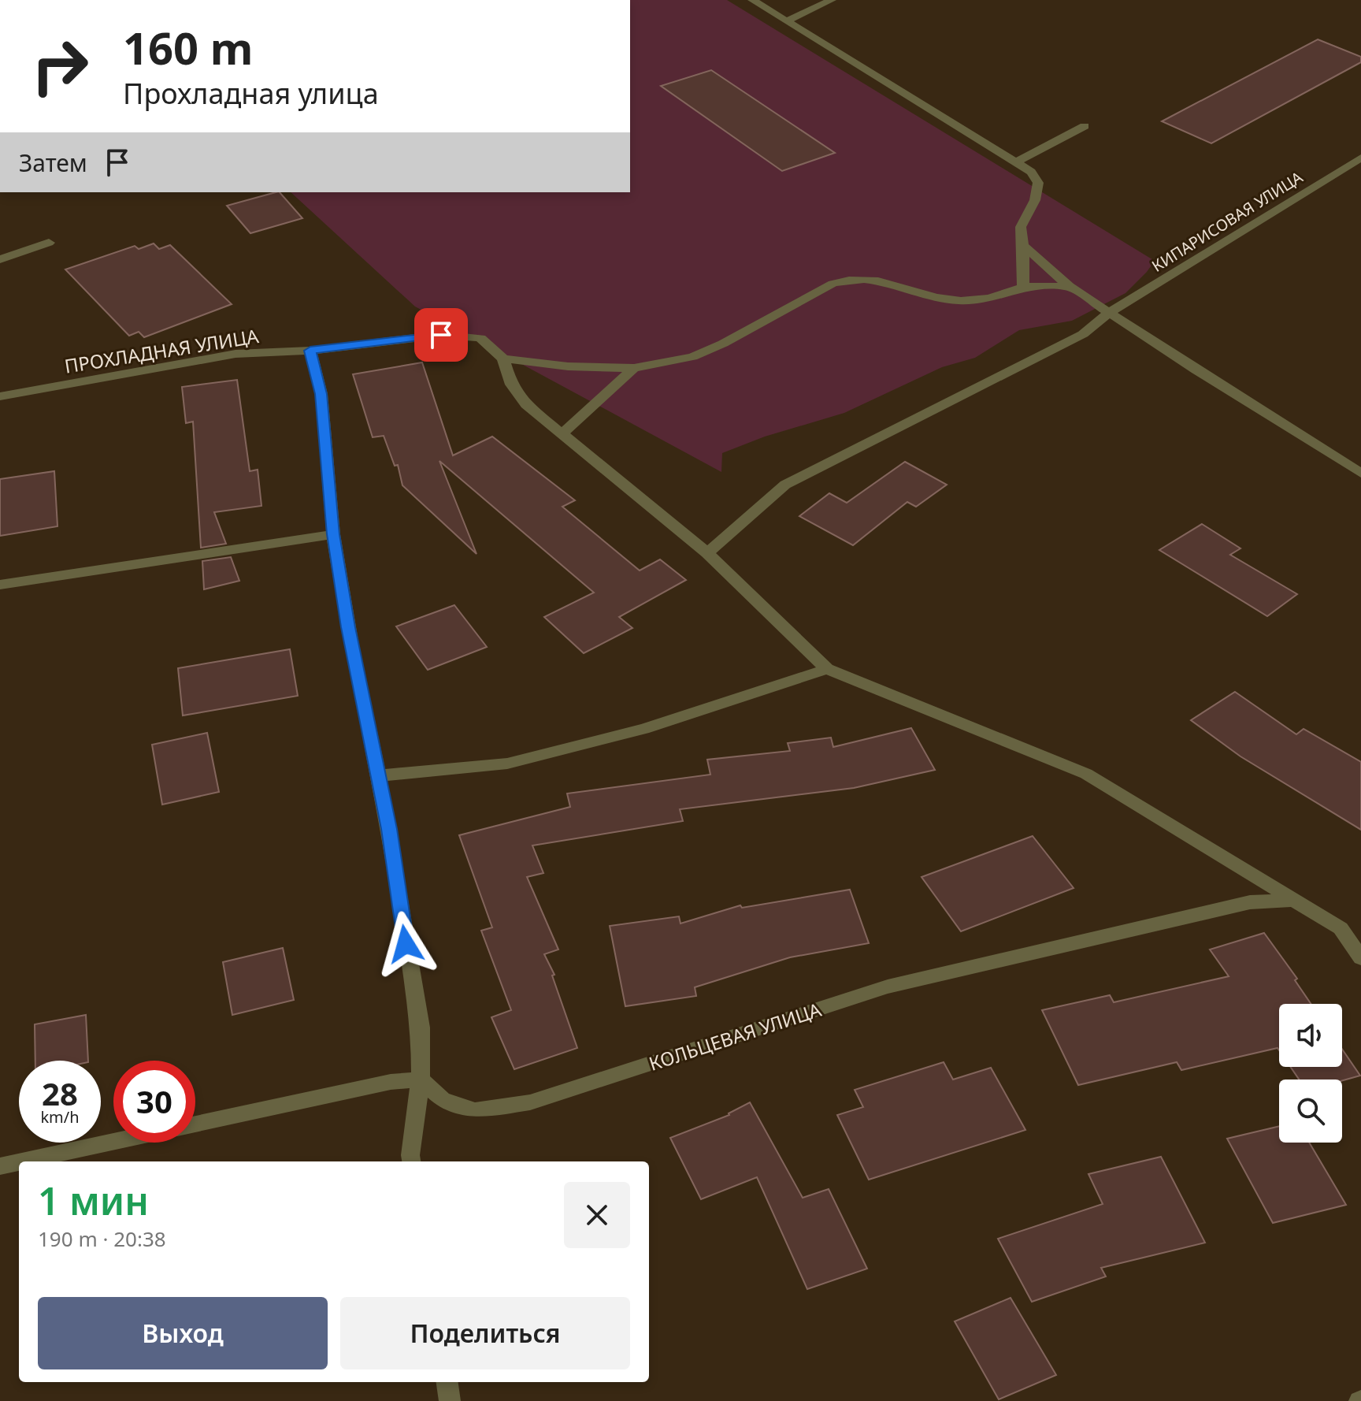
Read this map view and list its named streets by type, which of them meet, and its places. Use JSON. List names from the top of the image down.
{
  "streets": {
    "street": ["КИПАРИСОВАЯ УЛИЦА", "ПРОХЛАДНАЯ УЛИЦА", "КОЛЬЦЕВАЯ УЛИЦА"]
  },
  "page": {
    "turn": ["160 m", "Прохладная улица"],
    "then": "Затем",
    "speed": "28 km/h",
    "limit": "30",
    "heading": ["1 мин", "190 m · 20:38"],
    "buttons": ["Выход", "Поделиться"]
  }
}
